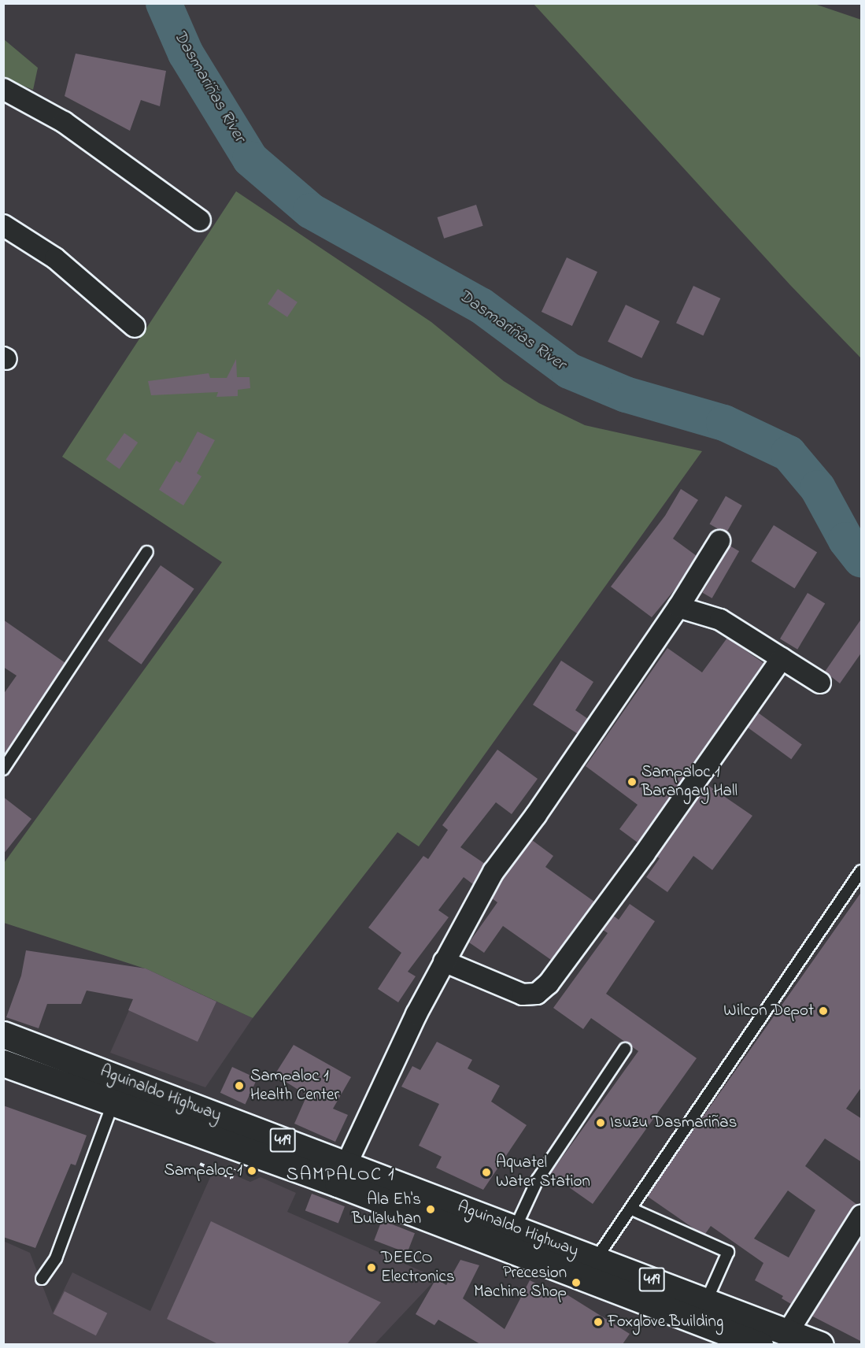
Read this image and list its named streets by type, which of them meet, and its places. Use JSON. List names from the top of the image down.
{
  "streets": {
    "main road": ["Aguinaldo Highway", "419"]
  },
  "districts": ["SAMPALOC 1"],
  "water": ["Dasmariñas River"],
  "places": [
    "Sampaloc 1 Barangay Hall",
    "Wilcon Depot",
    "Sampaloc 1 Health Center",
    "Isuzu Dasmariñas",
    "Sampaloc 1",
    "Aquatel Water Station",
    "Ala Eh's Bulaluhan",
    "DEECO Electronics",
    "Precesion Machine Shop",
    "Foxglove Building"
  ]
}
